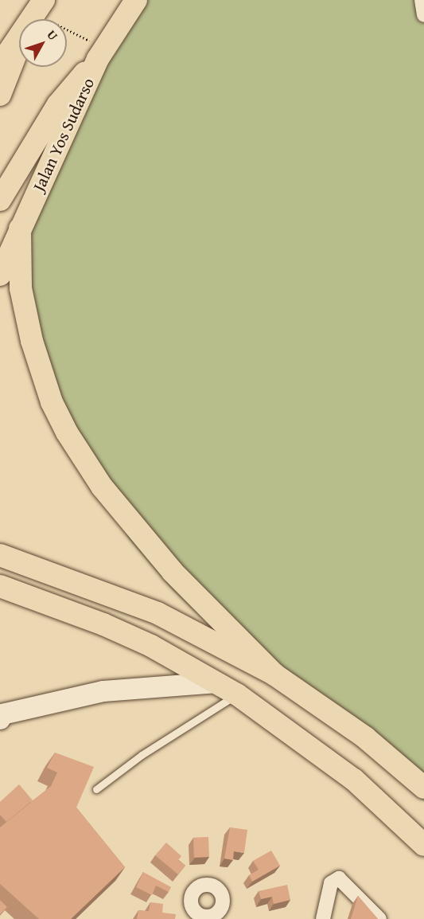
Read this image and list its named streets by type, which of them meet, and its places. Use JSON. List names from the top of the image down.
{
  "streets": {
    "main road": ["Jalan Yos Sudarso"]
  },
  "north": "top right"
}
